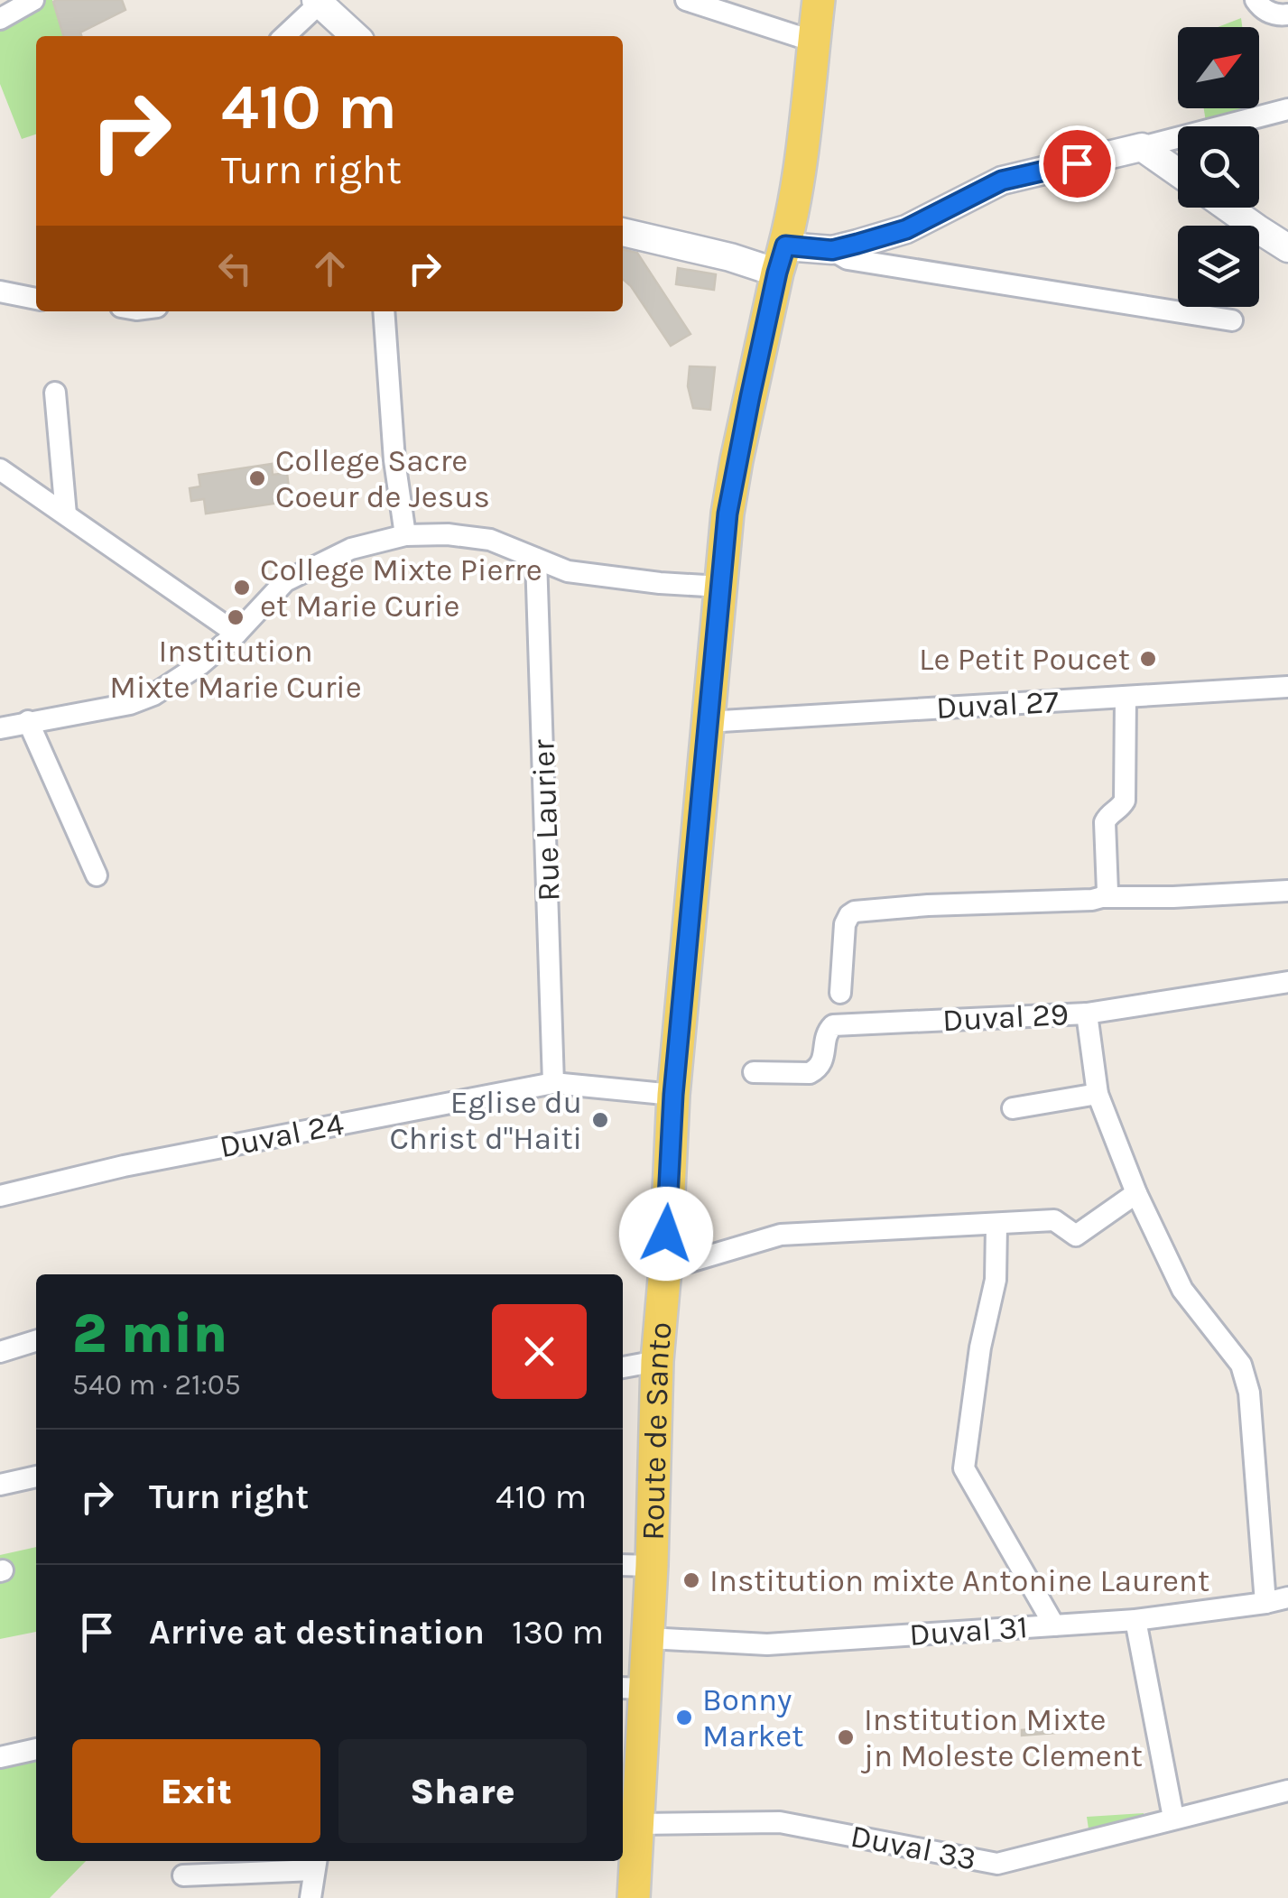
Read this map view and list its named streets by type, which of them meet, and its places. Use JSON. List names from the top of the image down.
{
  "streets": {
    "main road": ["Route de Santo"],
    "street": [
      "Duval 27",
      "Rue Laurier",
      "Duval 29",
      "Duval 24",
      "Duval 31",
      "Duval 33"
    ]
  },
  "crossings": [
    ["Duval 27", "Route de Santo"],
    ["Rue Laurier", "Duval 24"],
    ["Duval 24", "Route de Santo"],
    ["Route de Santo", "Duval 31"],
    ["Route de Santo", "Duval 33"]
  ],
  "places": [
    "College Sacre Coeur de Jesus",
    "College Mixte Pierre et Marie Curie",
    "Institution Mixte Marie Curie",
    "Le Petit Poucet",
    "Eglise du Christ d\"Haiti",
    "Institution mixte Antonine Laurent",
    "Bonny Market",
    "Institution Mixte jn Moleste Clement"
  ],
  "north": "top right",
  "page": {
    "turn": ["410 m", "Turn right"],
    "heading": ["2 min", "540 m · 21:05"],
    "list": [
      {
        "name": "Turn right",
        "value": "410 m"
      },
      {
        "name": "Arrive at destination",
        "value": "130 m"
      }
    ],
    "buttons": ["Exit", "Share"]
  }
}
